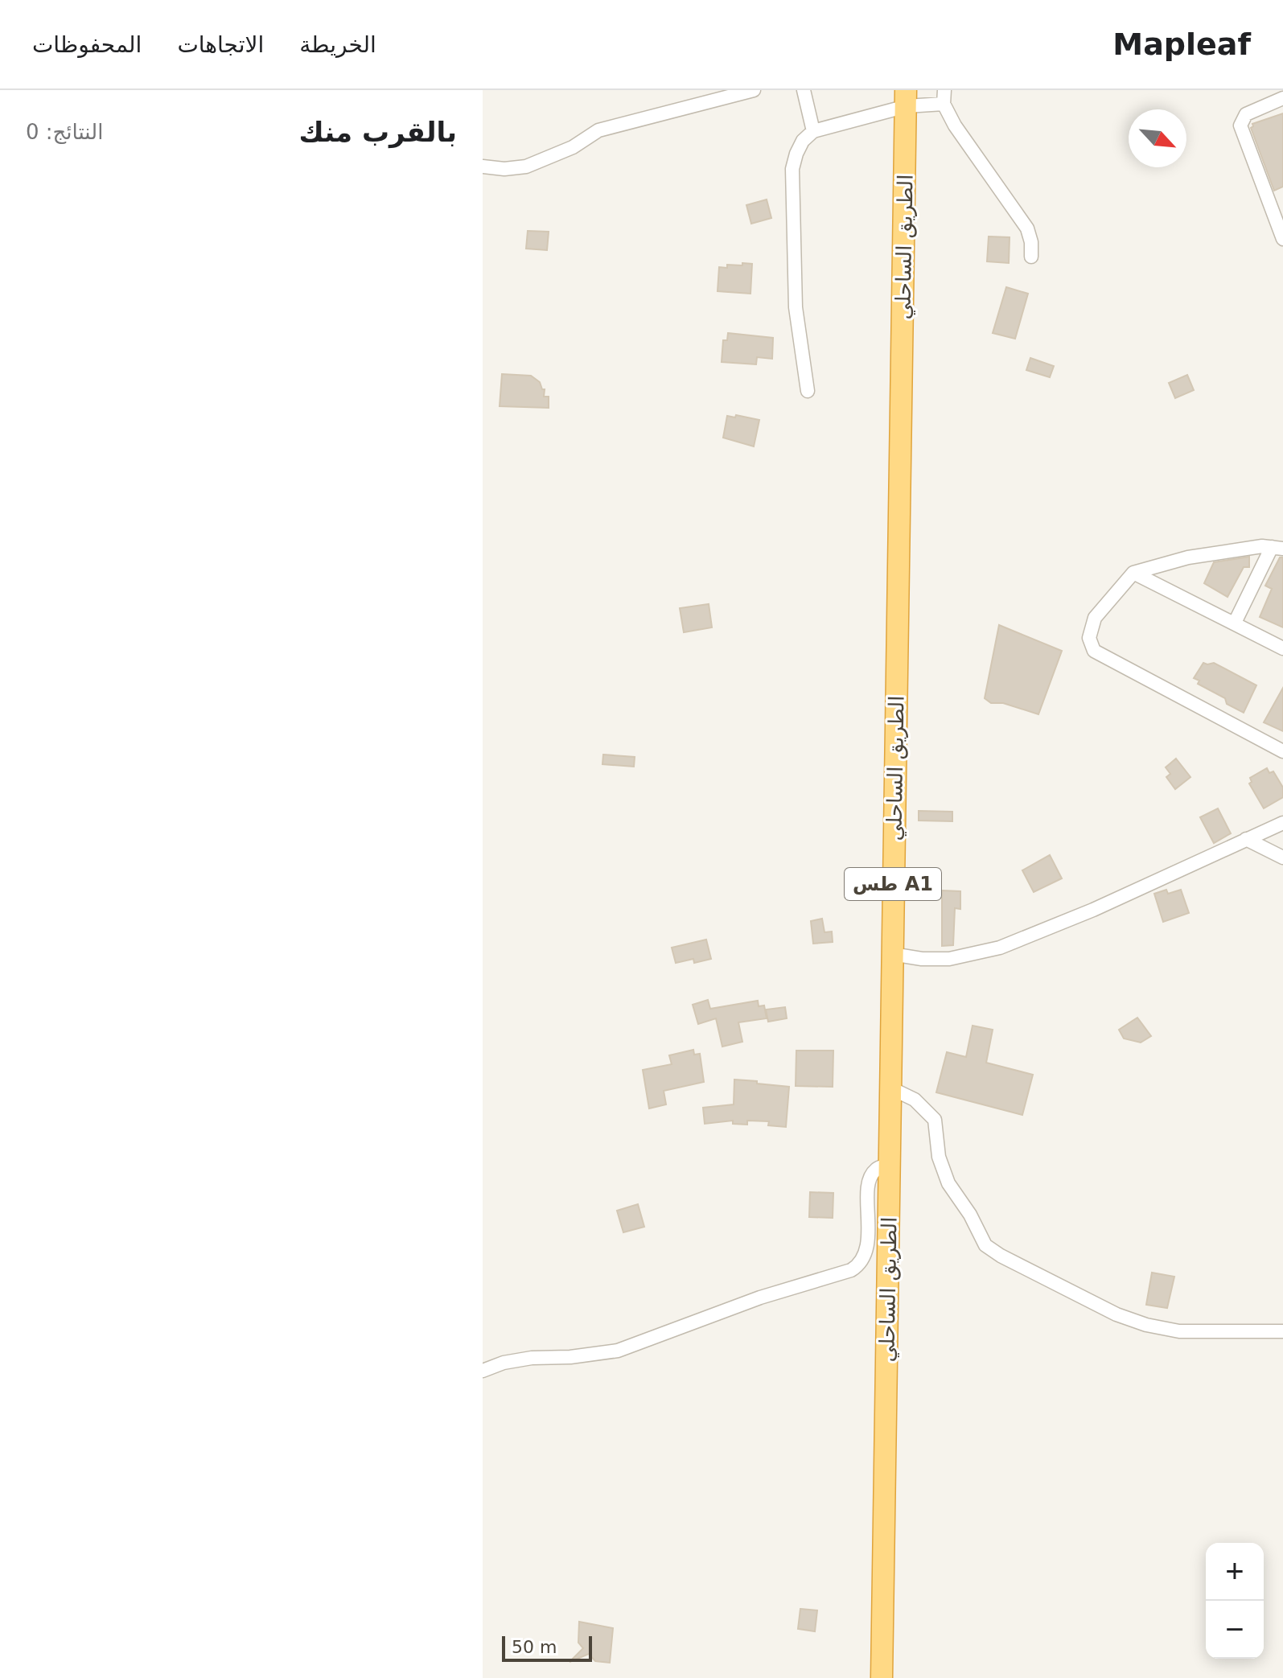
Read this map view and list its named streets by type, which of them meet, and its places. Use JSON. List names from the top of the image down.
{
  "streets": {
    "highway": ["الطريق الساحلي", "طس A1"]
  },
  "scale_bar": "50 m",
  "north": "bottom right",
  "page": {
    "header": "Mapleaf",
    "nav": ["الخريطة", "الاتجاهات", "المحفوظات"],
    "heading": ["بالقرب منك", "النتائج: 0"],
    "map_buttons": ["+", "−"],
    "scale": "50 m"
  }
}
